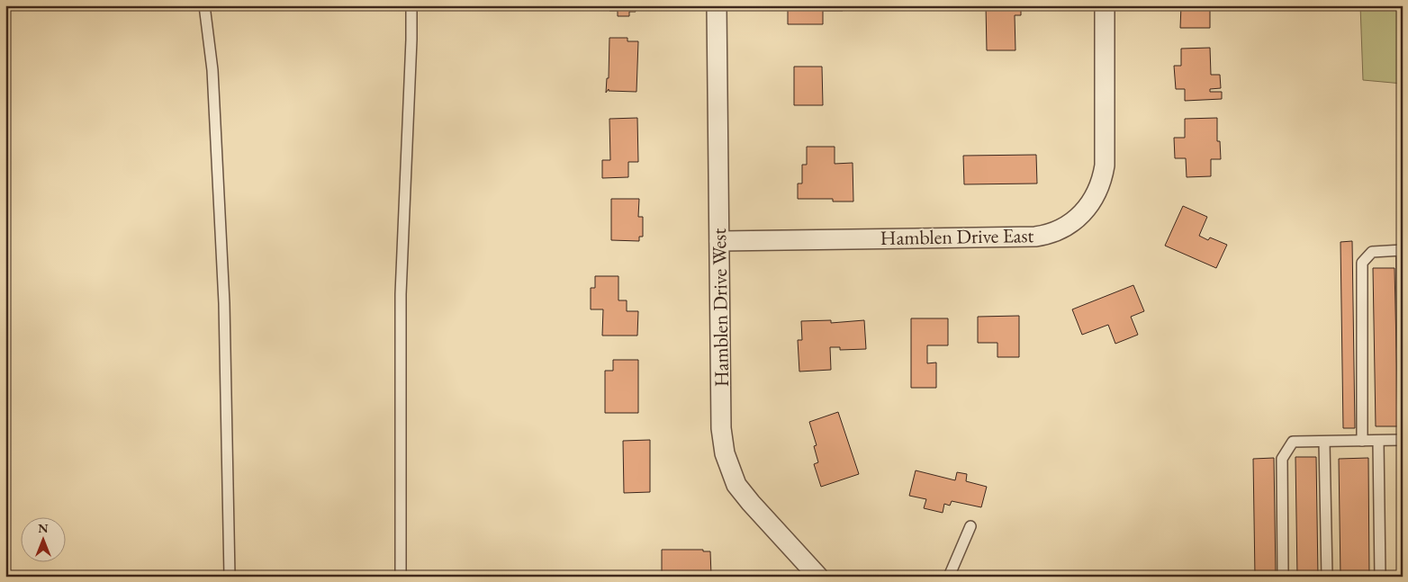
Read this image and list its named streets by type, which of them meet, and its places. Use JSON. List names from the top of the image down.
{
  "streets": {
    "street": ["Hamblen Drive East", "Hamblen Drive West"]
  },
  "crossings": [
    ["Hamblen Drive East", "Hamblen Drive West"]
  ],
  "north": "top"
}
